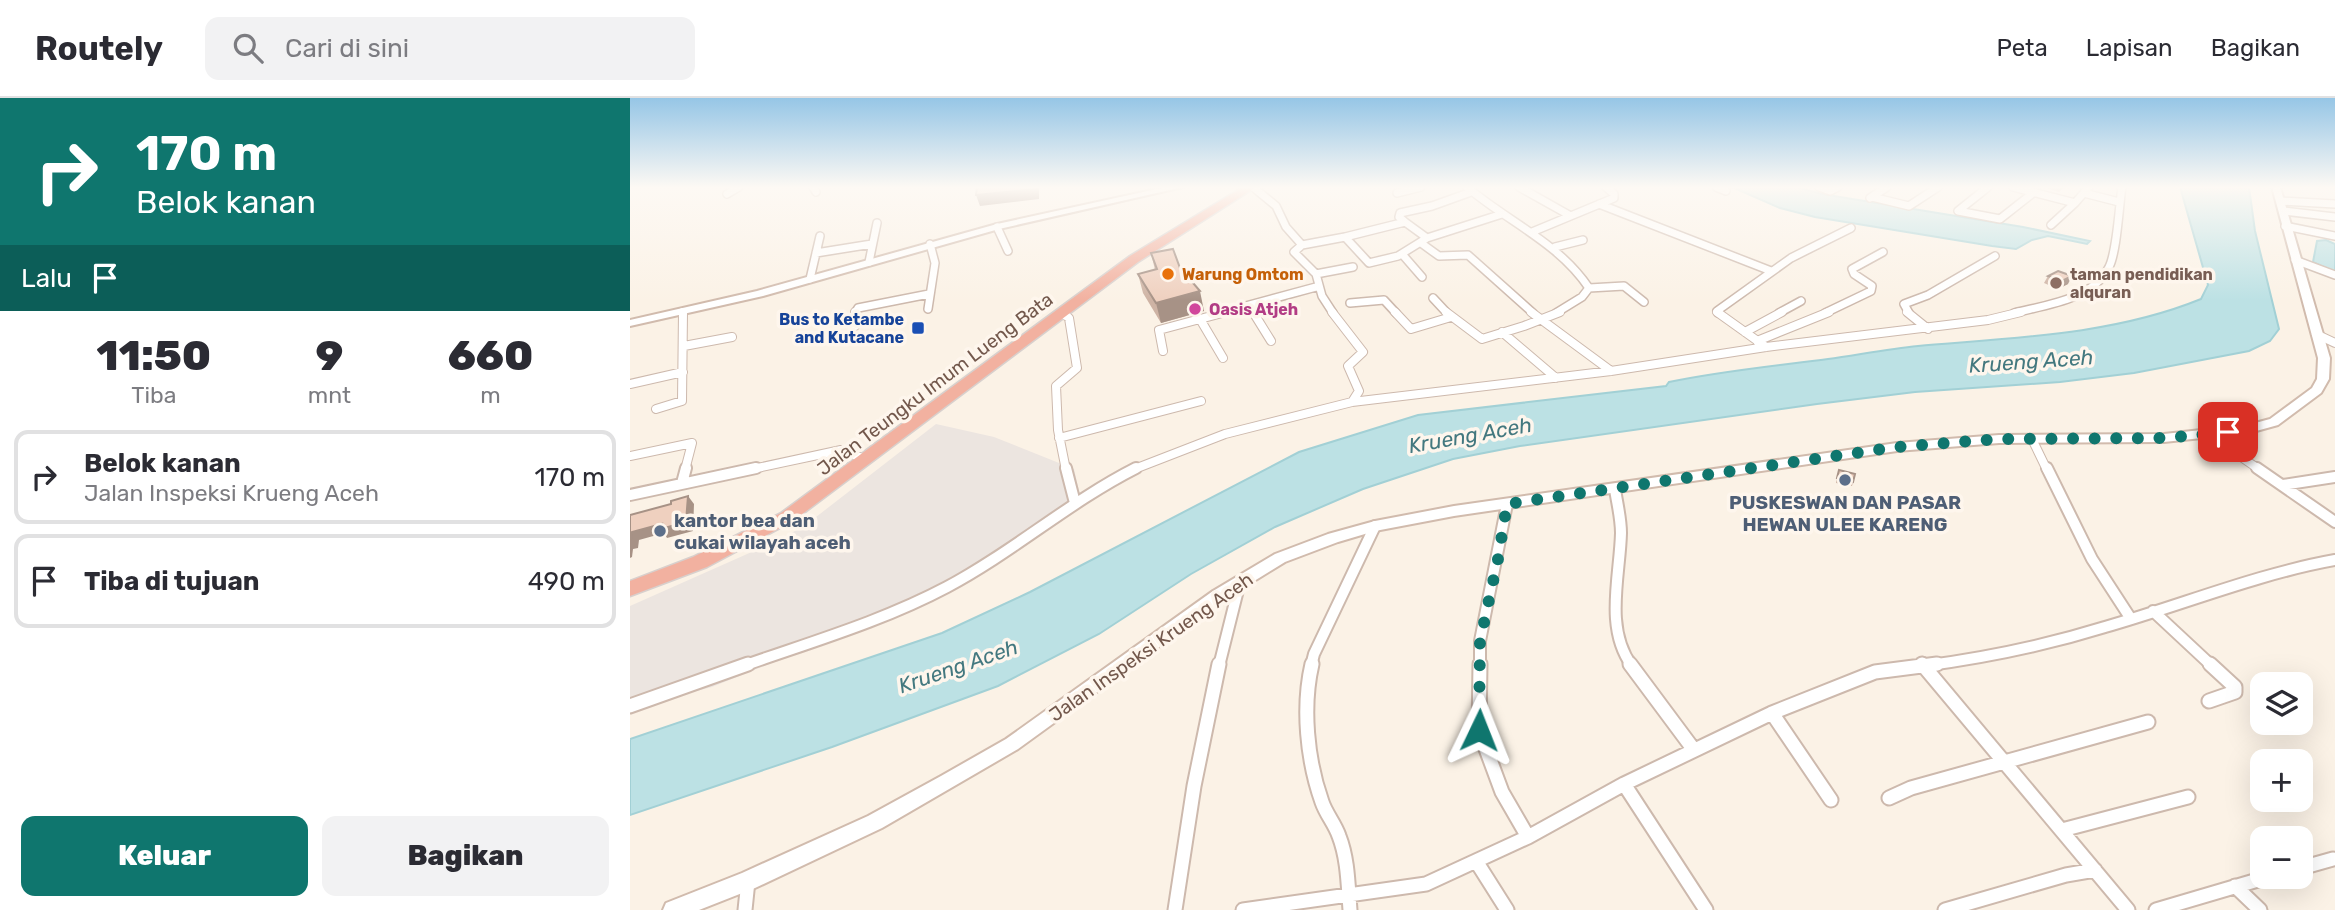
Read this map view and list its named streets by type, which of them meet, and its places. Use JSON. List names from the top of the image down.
{
  "streets": {
    "highway": ["Jalan Teungku Imum Lueng Bata"],
    "street": ["Jalan Inspeksi Krueng Aceh"]
  },
  "water": ["Krueng Aceh"],
  "places": {
    "other": [
      "Warung Omtom",
      "taman pendidikan alquran",
      "Oasis Atjeh",
      "PUSKESWAN DAN PASAR HEWAN ULEE KARENG",
      "kantor bea dan cukai wilayah aceh"
    ],
    "transit": ["Bus to Ketambe and Kutacane"]
  },
  "page": {
    "header": "Routely",
    "search": "Cari di sini",
    "nav": ["Peta", "Lapisan", "Bagikan"],
    "turn": ["170 m", "Belok kanan"],
    "then": "Lalu",
    "eta": [
      "11:50",
      "Tiba",
      "9",
      "mnt",
      "660",
      "m"
    ],
    "list": [
      {
        "name": "Belok kanan",
        "note": "Jalan Inspeksi Krueng Aceh",
        "value": "170 m"
      },
      {
        "name": "Tiba di tujuan",
        "value": "490 m"
      }
    ],
    "map_buttons": ["+", "−"],
    "buttons": ["Keluar", "Bagikan"]
  }
}
